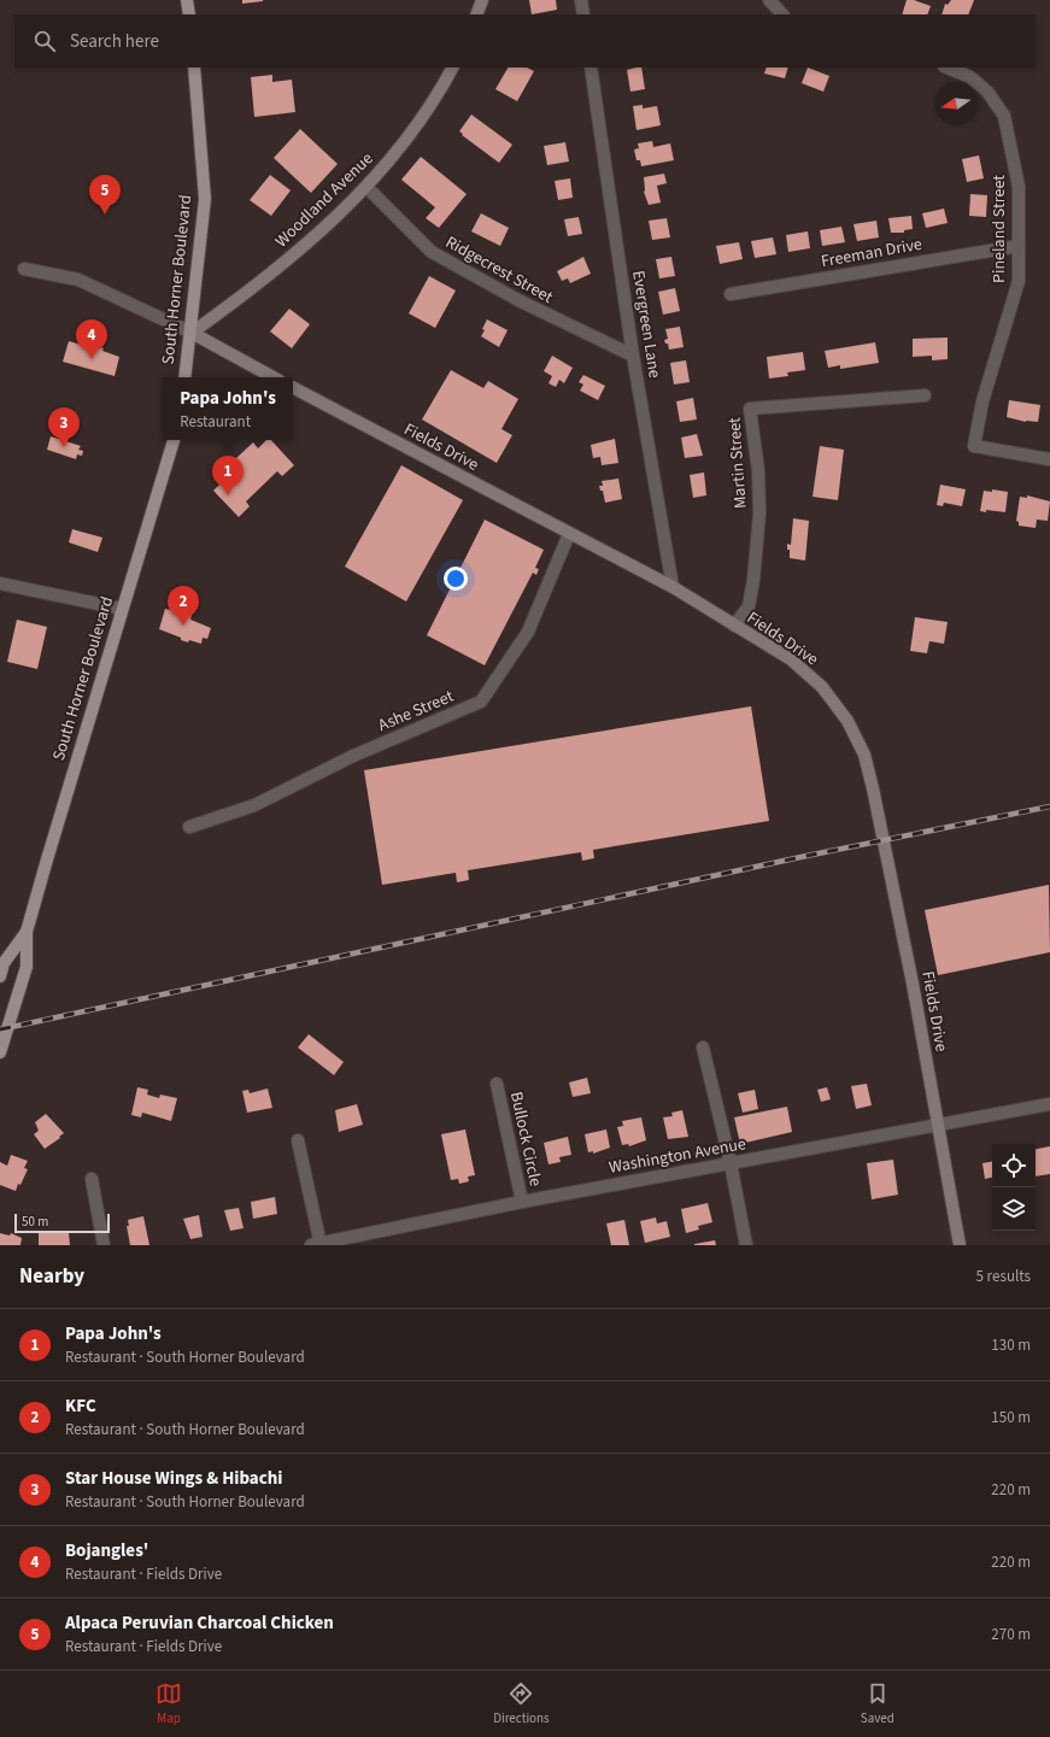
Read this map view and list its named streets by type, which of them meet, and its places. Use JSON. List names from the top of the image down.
{
  "streets": {
    "main road": ["South Horner Boulevard"],
    "street": [
      "Woodland Avenue",
      "Pineland Street",
      "Freeman Drive",
      "Ridgecrest Street",
      "Evergreen Lane",
      "Fields Drive",
      "Martin Street",
      "Ashe Street",
      "Bullock Circle",
      "Washington Avenue"
    ]
  },
  "crossings": [
    ["Woodland Avenue", "Ridgecrest Street"],
    ["Woodland Avenue", "South Horner Boulevard"],
    ["Pineland Street", "Freeman Drive"],
    ["Ridgecrest Street", "Evergreen Lane"],
    ["Evergreen Lane", "Fields Drive"],
    ["Fields Drive", "Martin Street"],
    ["Fields Drive", "Ashe Street"],
    ["Fields Drive", "Washington Avenue"],
    ["Bullock Circle", "Washington Avenue"]
  ],
  "scale_bar": "50 m",
  "north": "left",
  "page": {
    "search": "Search here",
    "pins": [
      "5",
      "4",
      "3",
      "1",
      "2"
    ],
    "popup": ["Papa John's", "Restaurant"],
    "scale": "50 m",
    "heading": ["Nearby", "5 results"],
    "list": [
      {
        "mark": "1",
        "name": "Papa John's",
        "note": "Restaurant · South Horner Boulevard",
        "value": "130 m"
      },
      {
        "mark": "2",
        "name": "KFC",
        "note": "Restaurant · South Horner Boulevard",
        "value": "150 m"
      },
      {
        "mark": "3",
        "name": "Star House Wings & Hibachi",
        "note": "Restaurant · South Horner Boulevard",
        "value": "220 m"
      },
      {
        "mark": "4",
        "name": "Bojangles'",
        "note": "Restaurant · Fields Drive",
        "value": "220 m"
      },
      {
        "mark": "5",
        "name": "Alpaca Peruvian Charcoal Chicken",
        "note": "Restaurant · Fields Drive",
        "value": "270 m"
      }
    ],
    "nav": ["Map", "Directions", "Saved"]
  }
}
